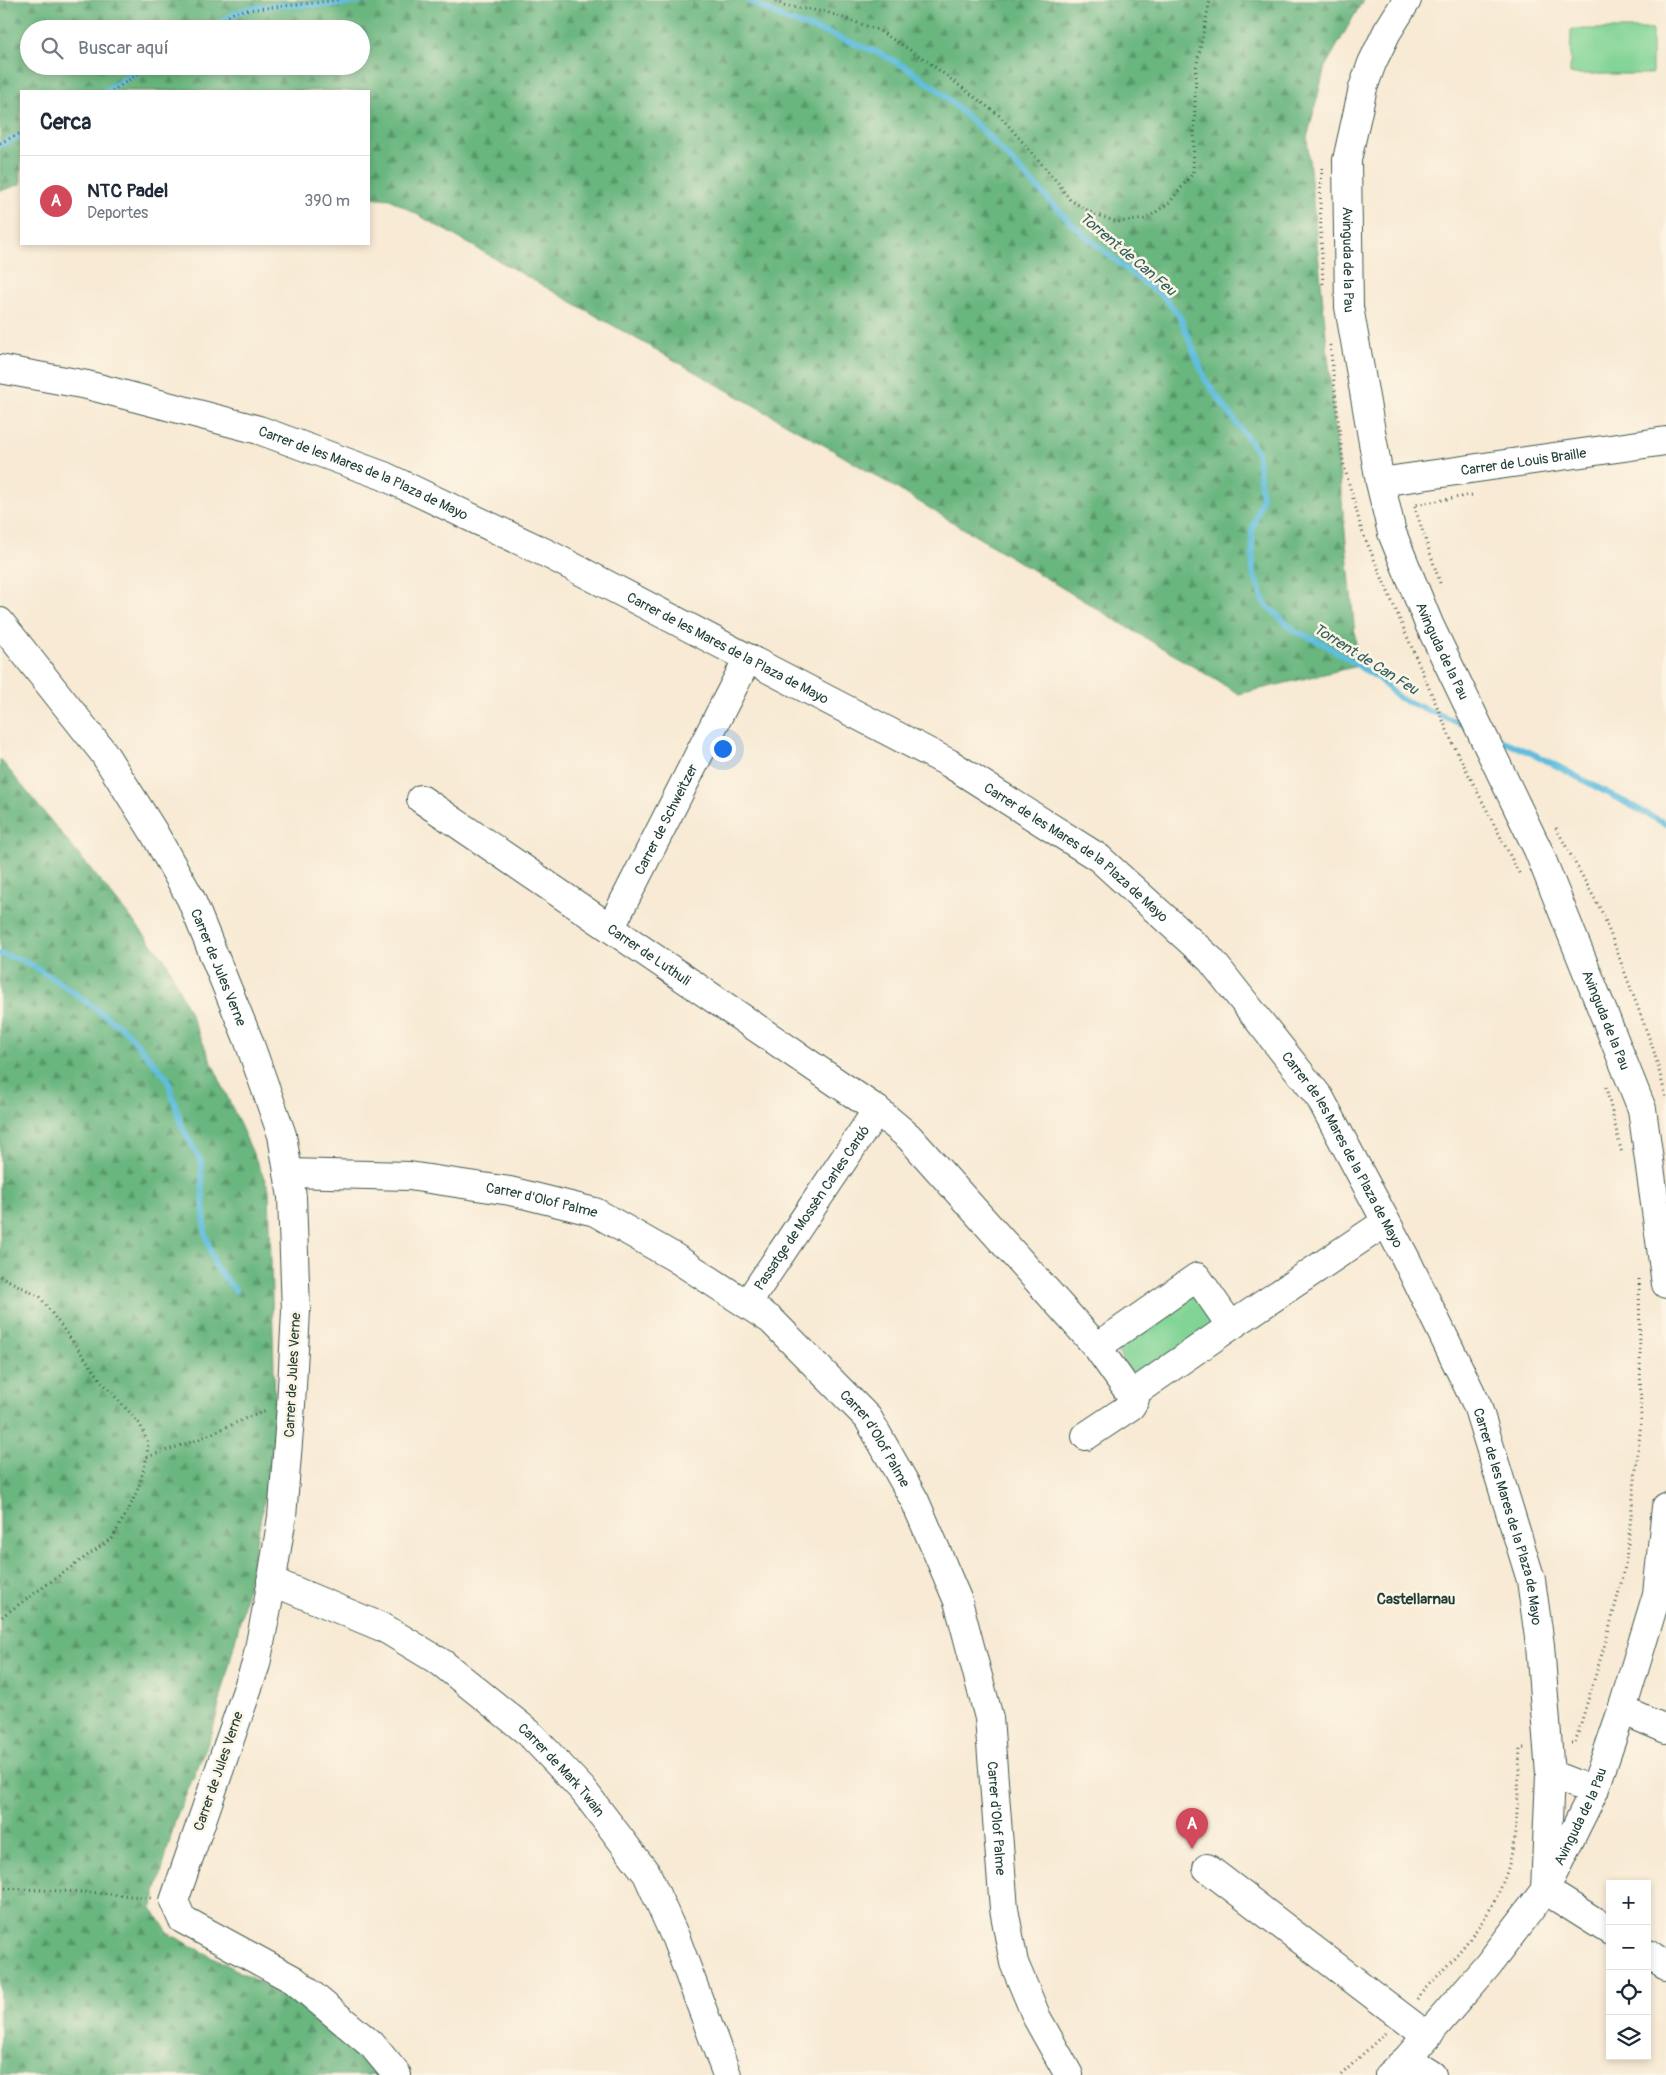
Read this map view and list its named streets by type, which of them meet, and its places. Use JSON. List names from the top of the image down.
{
  "streets": {
    "street": [
      "Avinguda de la Pau",
      "Carrer de Louis Braille",
      "Carrer de les Mares de la Plaza de Mayo",
      "Carrer de Schweitzer",
      "Carrer de Luthuli",
      "Carrer de Jules Verne",
      "Carrer d'Olof Palme",
      "Passatge de Mossèn Carles Cardó",
      "Carrer de Mark Twain"
    ]
  },
  "crossings": [
    ["Avinguda de la Pau", "Carrer de Louis Braille"],
    ["Avinguda de la Pau", "Carrer de les Mares de la Plaza de Mayo"],
    ["Carrer de les Mares de la Plaza de Mayo", "Carrer de Schweitzer"],
    ["Carrer de Schweitzer", "Carrer de Luthuli"],
    ["Carrer de Luthuli", "Passatge de Mossèn Carles Cardó"],
    ["Carrer de Jules Verne", "Carrer d'Olof Palme"],
    ["Carrer de Jules Verne", "Carrer de Mark Twain"],
    ["Carrer d'Olof Palme", "Passatge de Mossèn Carles Cardó"]
  ],
  "districts": ["Castellarnau"],
  "water": ["Torrent de Can Feu"],
  "page": {
    "search": "Buscar aquí",
    "heading": "Cerca",
    "list": [
      {
        "mark": "A",
        "name": "NTC Padel",
        "note": "Deportes",
        "value": "390 m"
      }
    ],
    "pins": "A",
    "map_buttons": ["+", "−"]
  }
}
